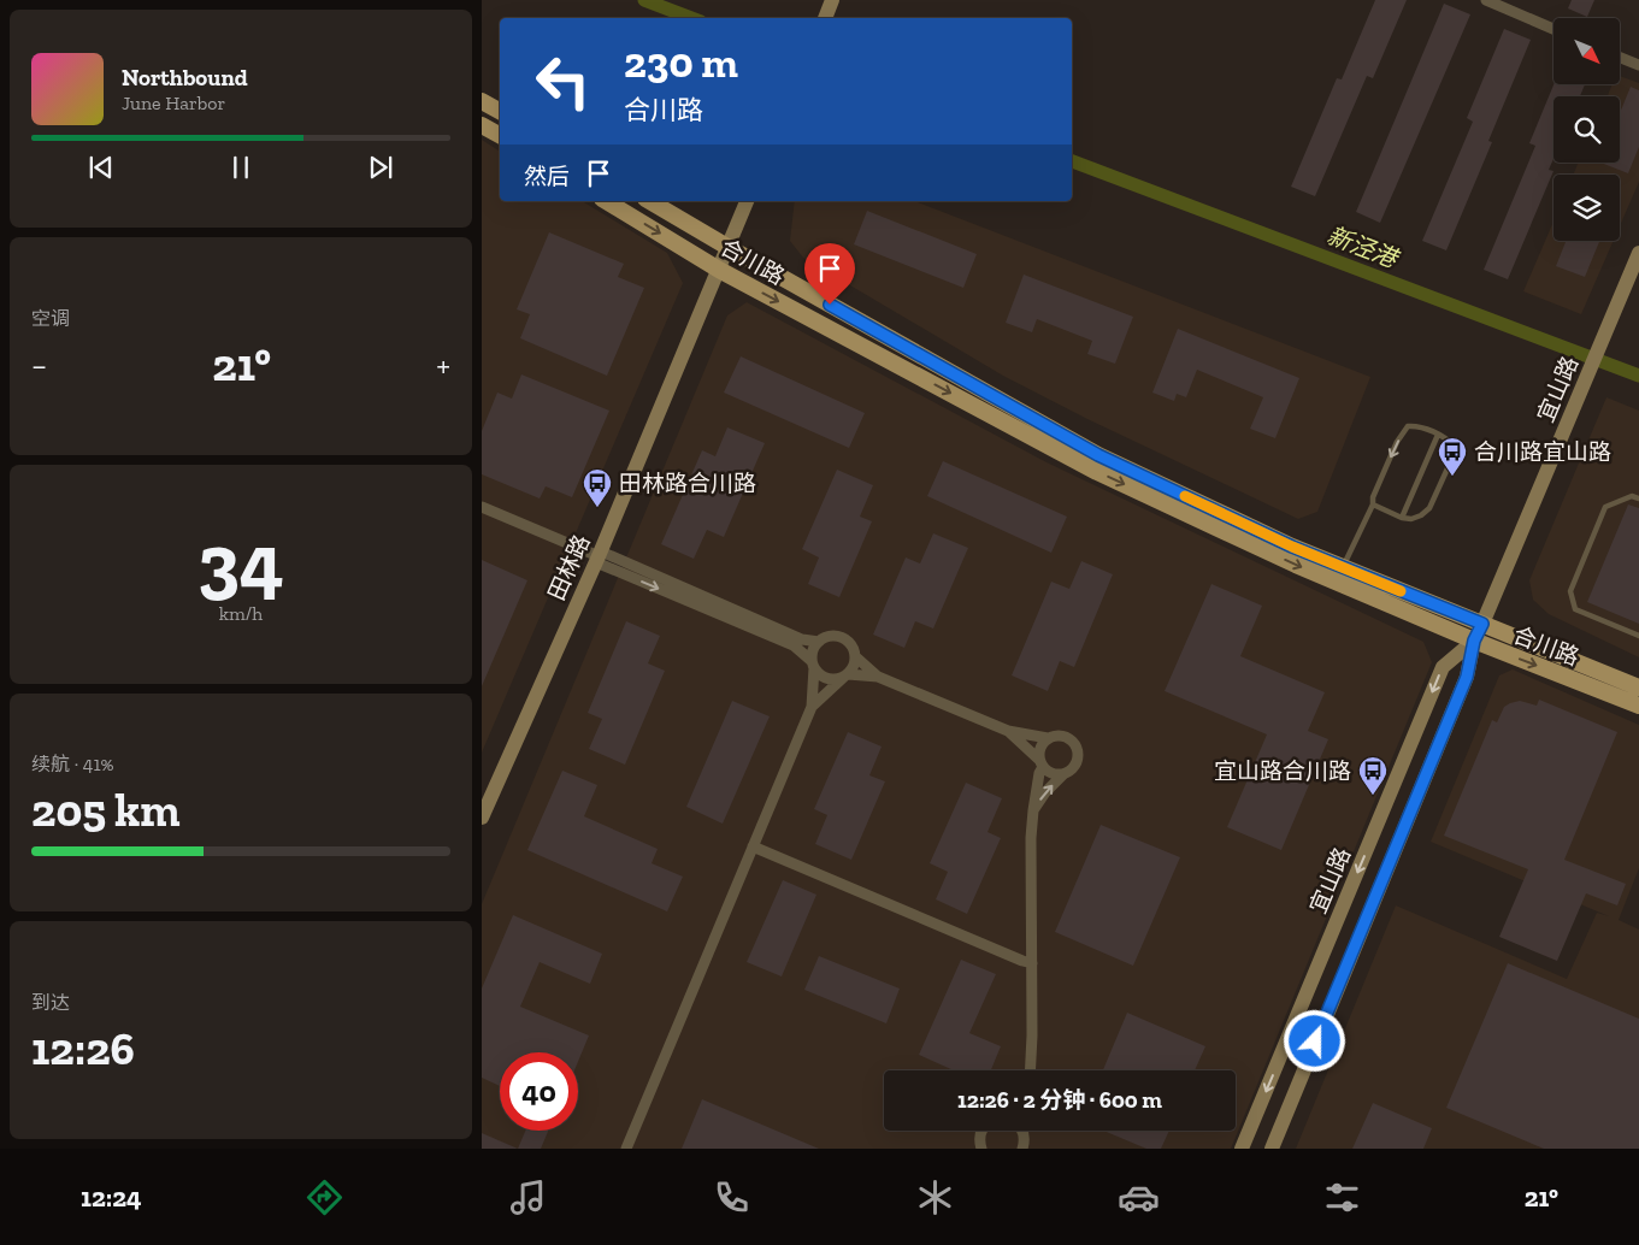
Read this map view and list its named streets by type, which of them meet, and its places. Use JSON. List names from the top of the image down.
{
  "streets": {
    "main road": ["合川路"],
    "street": ["宜山路", "田林路"]
  },
  "crossings": [
    ["合川路", "宜山路"],
    ["合川路", "田林路"]
  ],
  "water": ["新泾港"],
  "places": {
    "bus stop": ["合川路宜山路", "田林路合川路", "宜山路合川路"]
  },
  "north": "bottom right",
  "page": {
    "turn": ["230 m", "合川路"],
    "song": ["Northbound", "June Harbor"],
    "then": "然后",
    "tile": [
      "空调",
      ["34", "km/h"],
      ["续航 · 41%", "205 km"],
      ["到达", "12:26"]
    ],
    "heat": ["−", "21°", "+"],
    "limit": "40",
    "trip": "12:26 · 2 分钟 · 600 m",
    "tabs": ["12:24", "21°"]
  }
}
